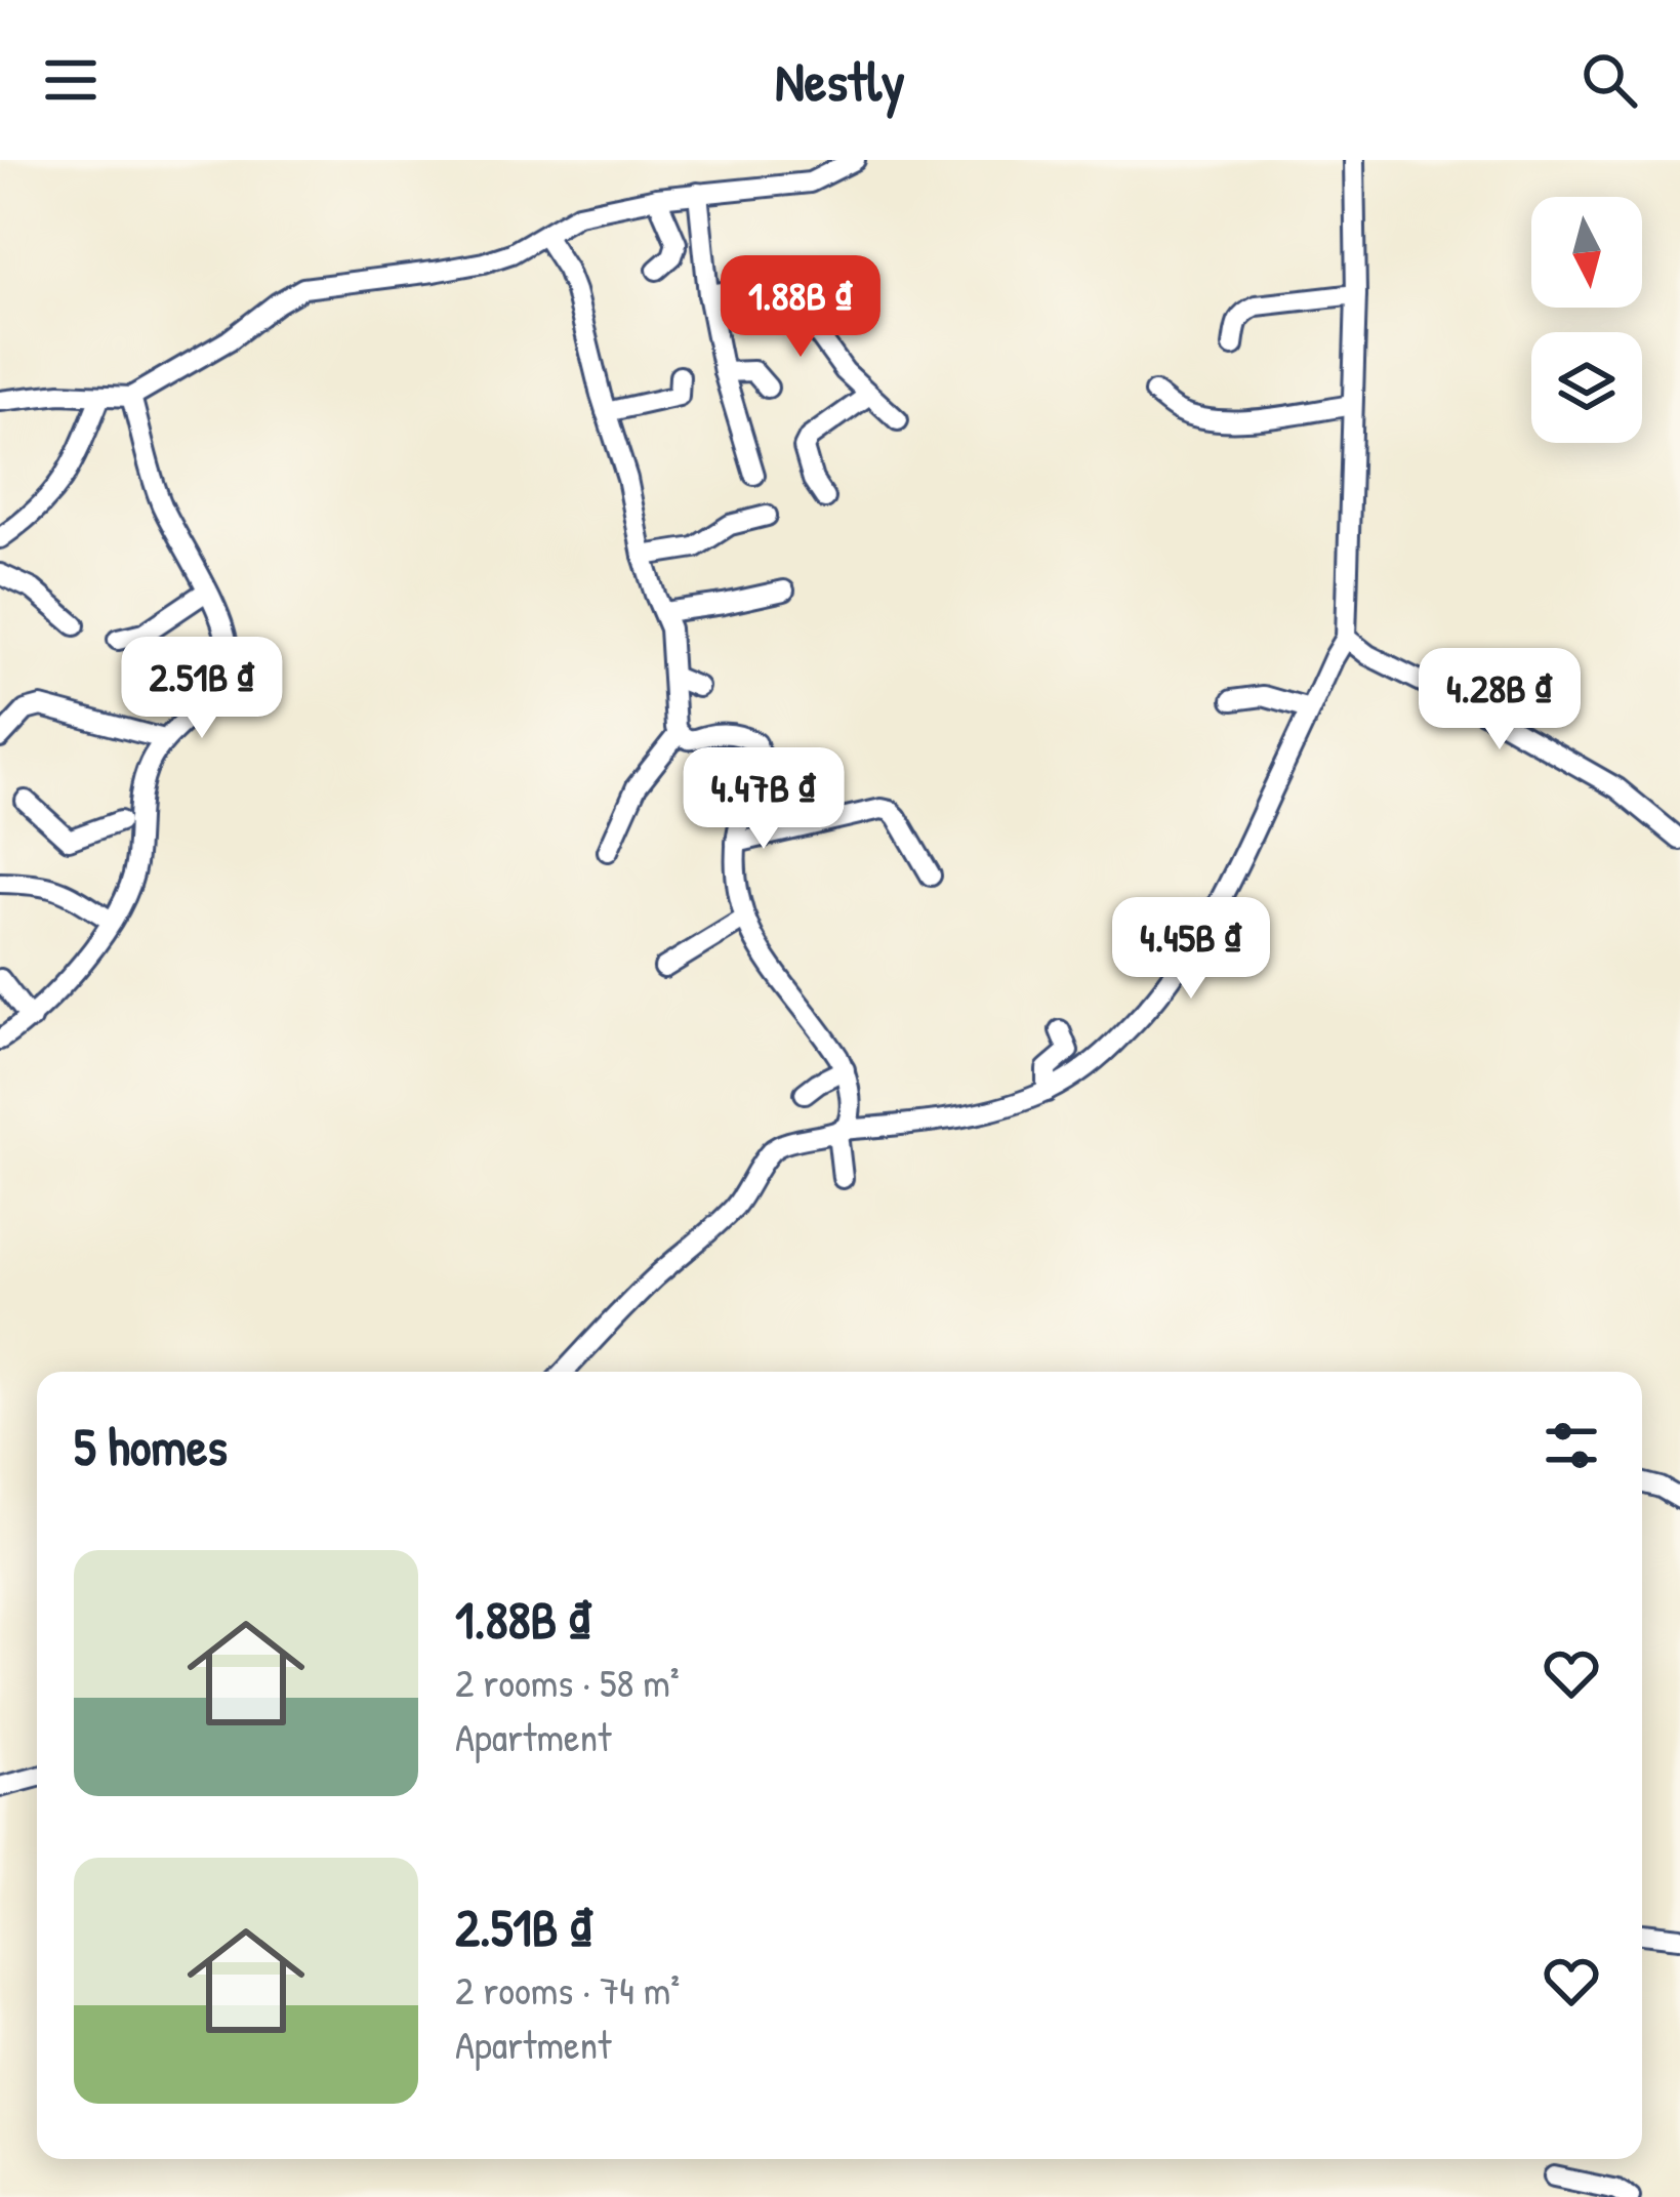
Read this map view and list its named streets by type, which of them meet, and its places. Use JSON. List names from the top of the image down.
{
  "north": "bottom",
  "page": {
    "header": "Nestly",
    "price": [
      "1.88B ₫",
      "2.51B ₫",
      "4.28B ₫",
      "4.47B ₫",
      "4.45B ₫"
    ],
    "heading": "5 homes",
    "list": [
      {
        "name": "1.88B ₫",
        "note": "2 rooms · 58 m² · Apartment"
      },
      {
        "name": "2.51B ₫",
        "note": "2 rooms · 74 m² · Apartment"
      }
    ]
  }
}
